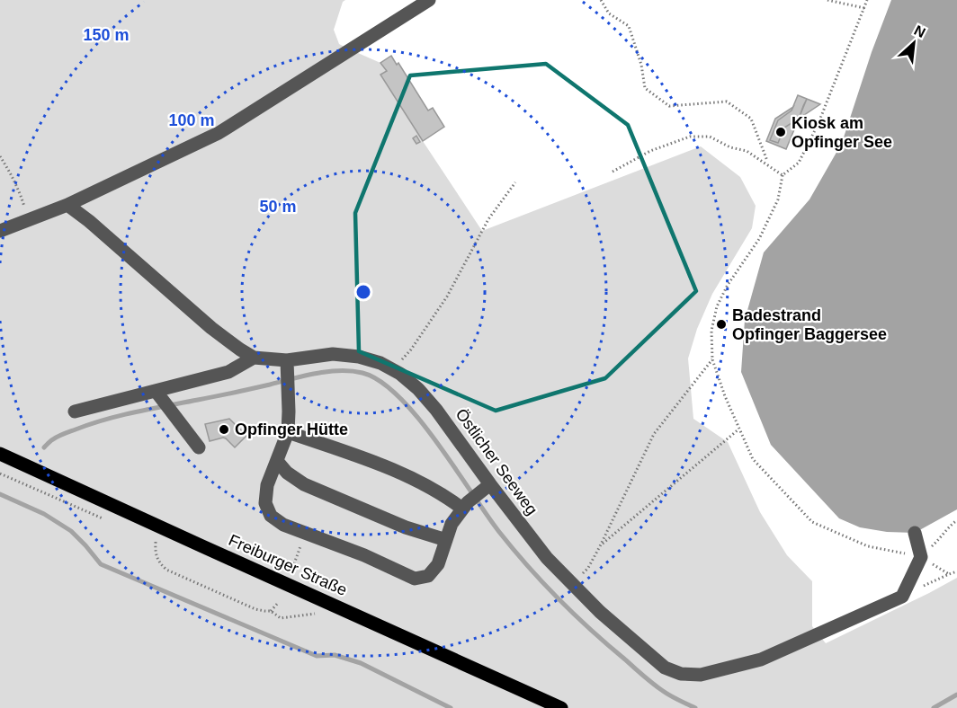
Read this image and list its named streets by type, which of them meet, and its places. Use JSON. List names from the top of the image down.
{
  "streets": {
    "main road": ["Freiburger Straße"],
    "lane": ["Östlicher Seeweg"]
  },
  "places": ["Kiosk am Opfinger See", "Badestrand Opfinger Baggersee", "Opfinger Hütte"],
  "north": "top right",
  "rings": ["150 m", "100 m", "50 m"]
}
